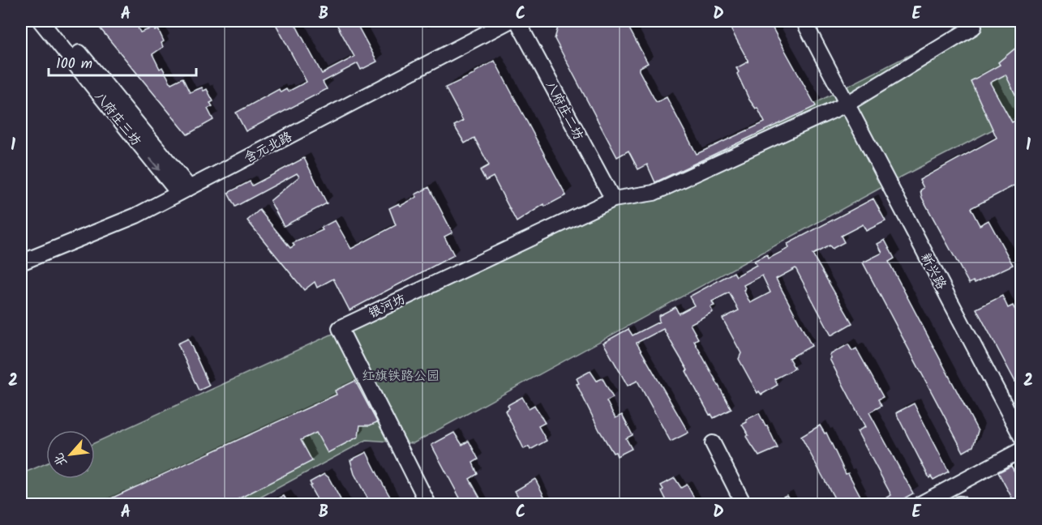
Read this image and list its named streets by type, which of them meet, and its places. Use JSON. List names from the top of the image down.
{
  "streets": {
    "street": [
      "八府庄二坊",
      "八府庄三坊",
      "含元北路",
      "新兴路",
      "银河坊"
    ]
  },
  "crossings": [
    ["八府庄二坊", "银河坊"],
    ["八府庄三坊", "含元北路"]
  ],
  "parks": ["红旗铁路公园"],
  "scale_bar": "100 m",
  "north": "bottom left",
  "grid": {
    "columns": [
      "A",
      "B",
      "C",
      "D",
      "E"
    ],
    "rows": ["1", "2"]
  }
}
